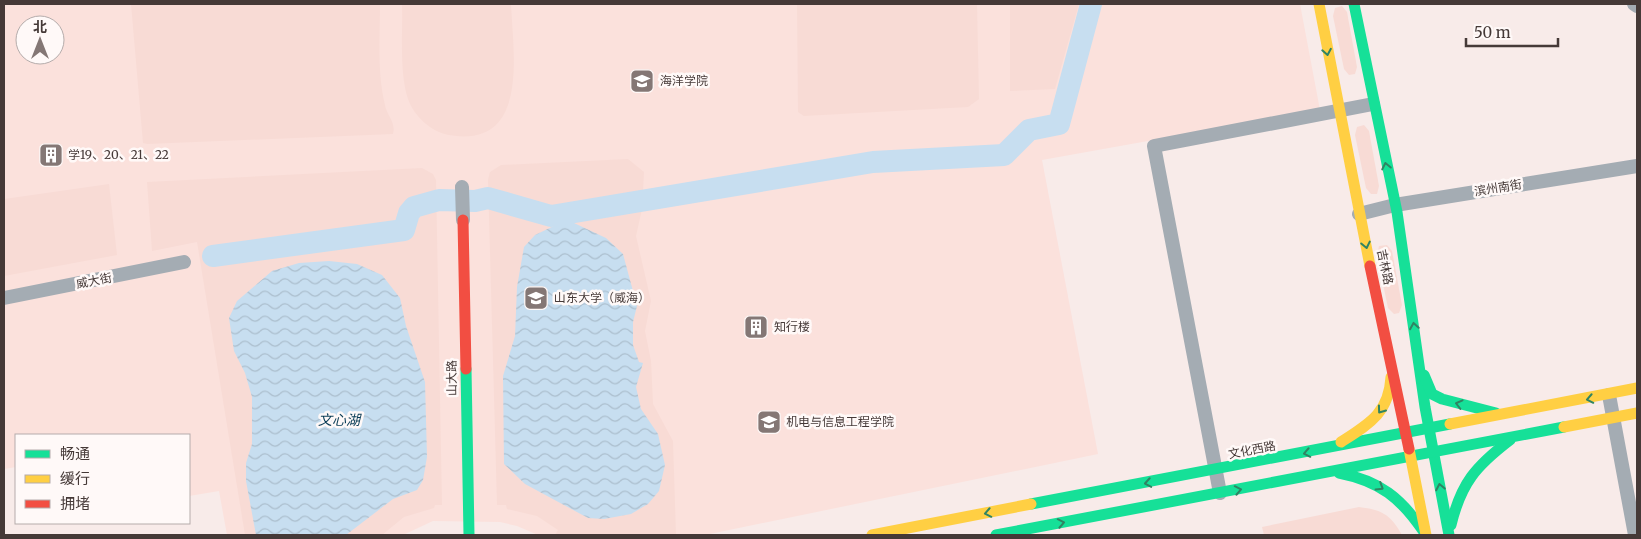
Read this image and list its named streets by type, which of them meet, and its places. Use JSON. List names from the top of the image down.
{
  "streets": {
    "main road": ["吉林路", "山大路", "文化西路"],
    "street": ["滨州南街", "威大街"]
  },
  "crossings": [
    ["滨州南街", "吉林路"],
    ["吉林路", "文化西路"]
  ],
  "water": ["文心湖"],
  "places": {
    "school or university": ["海洋学院", "山东大学（威海）", "机电与信息工程学院"],
    "building": ["学19、20、21、22", "知行楼"]
  },
  "legend": ["畅通", "缓行", "拥堵"],
  "scale_bar": "50 m",
  "north": "top"
}
